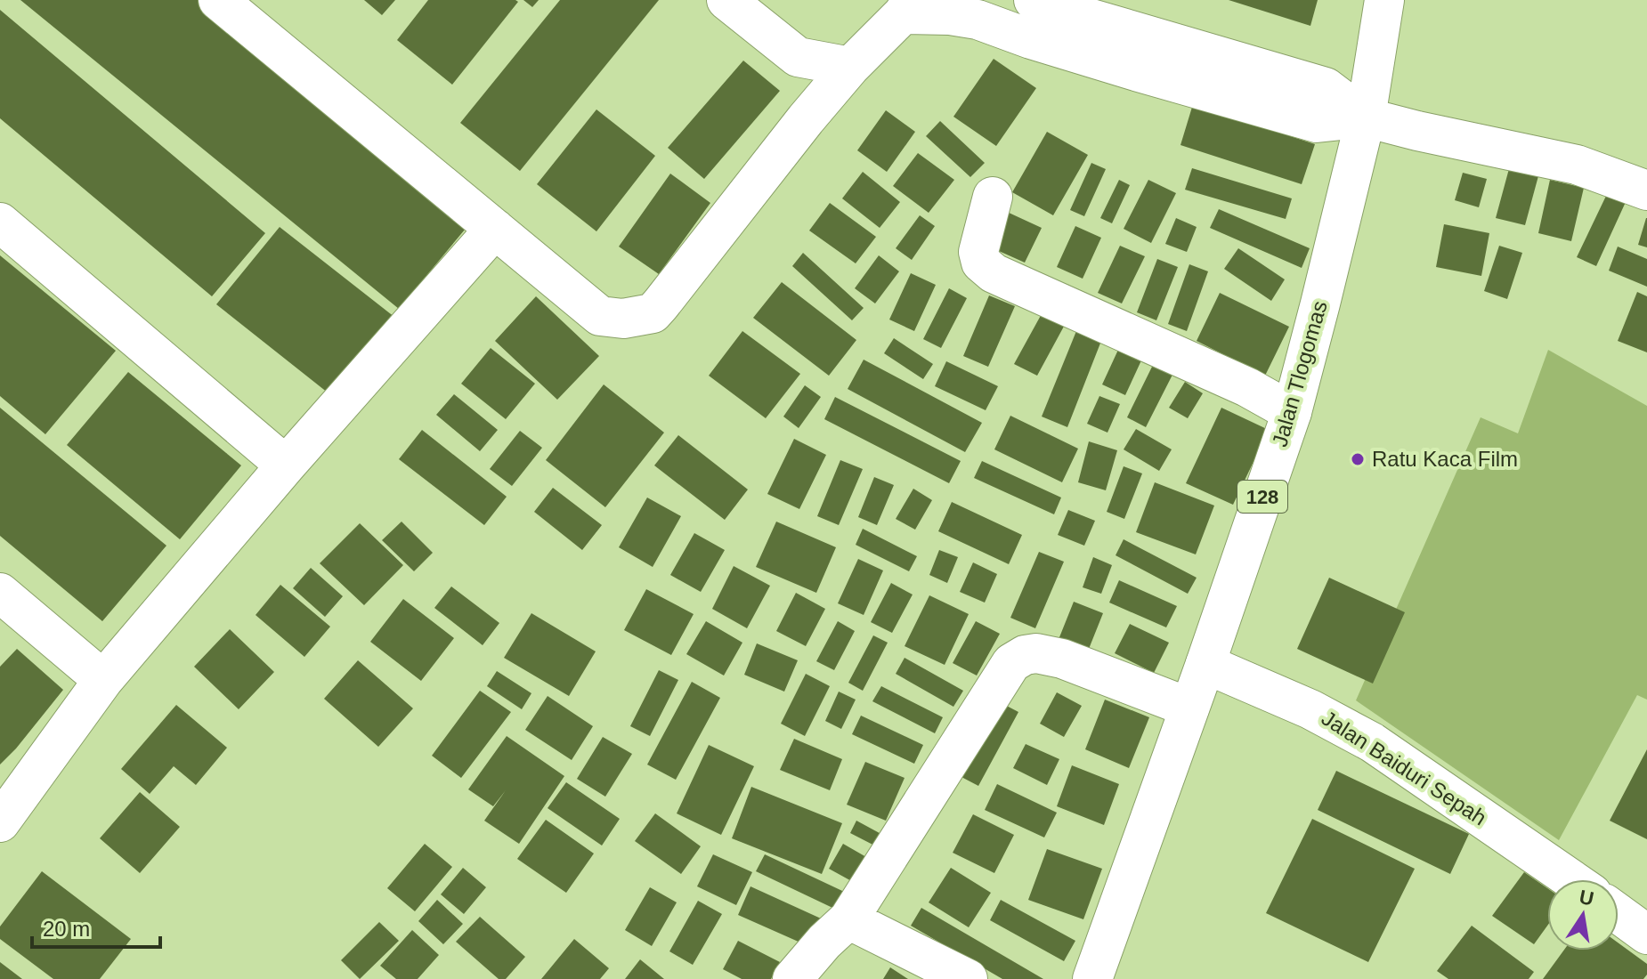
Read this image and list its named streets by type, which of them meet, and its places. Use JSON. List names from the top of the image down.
{
  "streets": {
    "street": ["Jalan Tlogomas", "128", "Jalan Baiduri Sepah"]
  },
  "crossings": [
    ["Jalan Tlogomas", "Jalan Baiduri Sepah"]
  ],
  "places": ["Ratu Kaca Film"],
  "scale_bar": "20 m",
  "north": "top"
}
